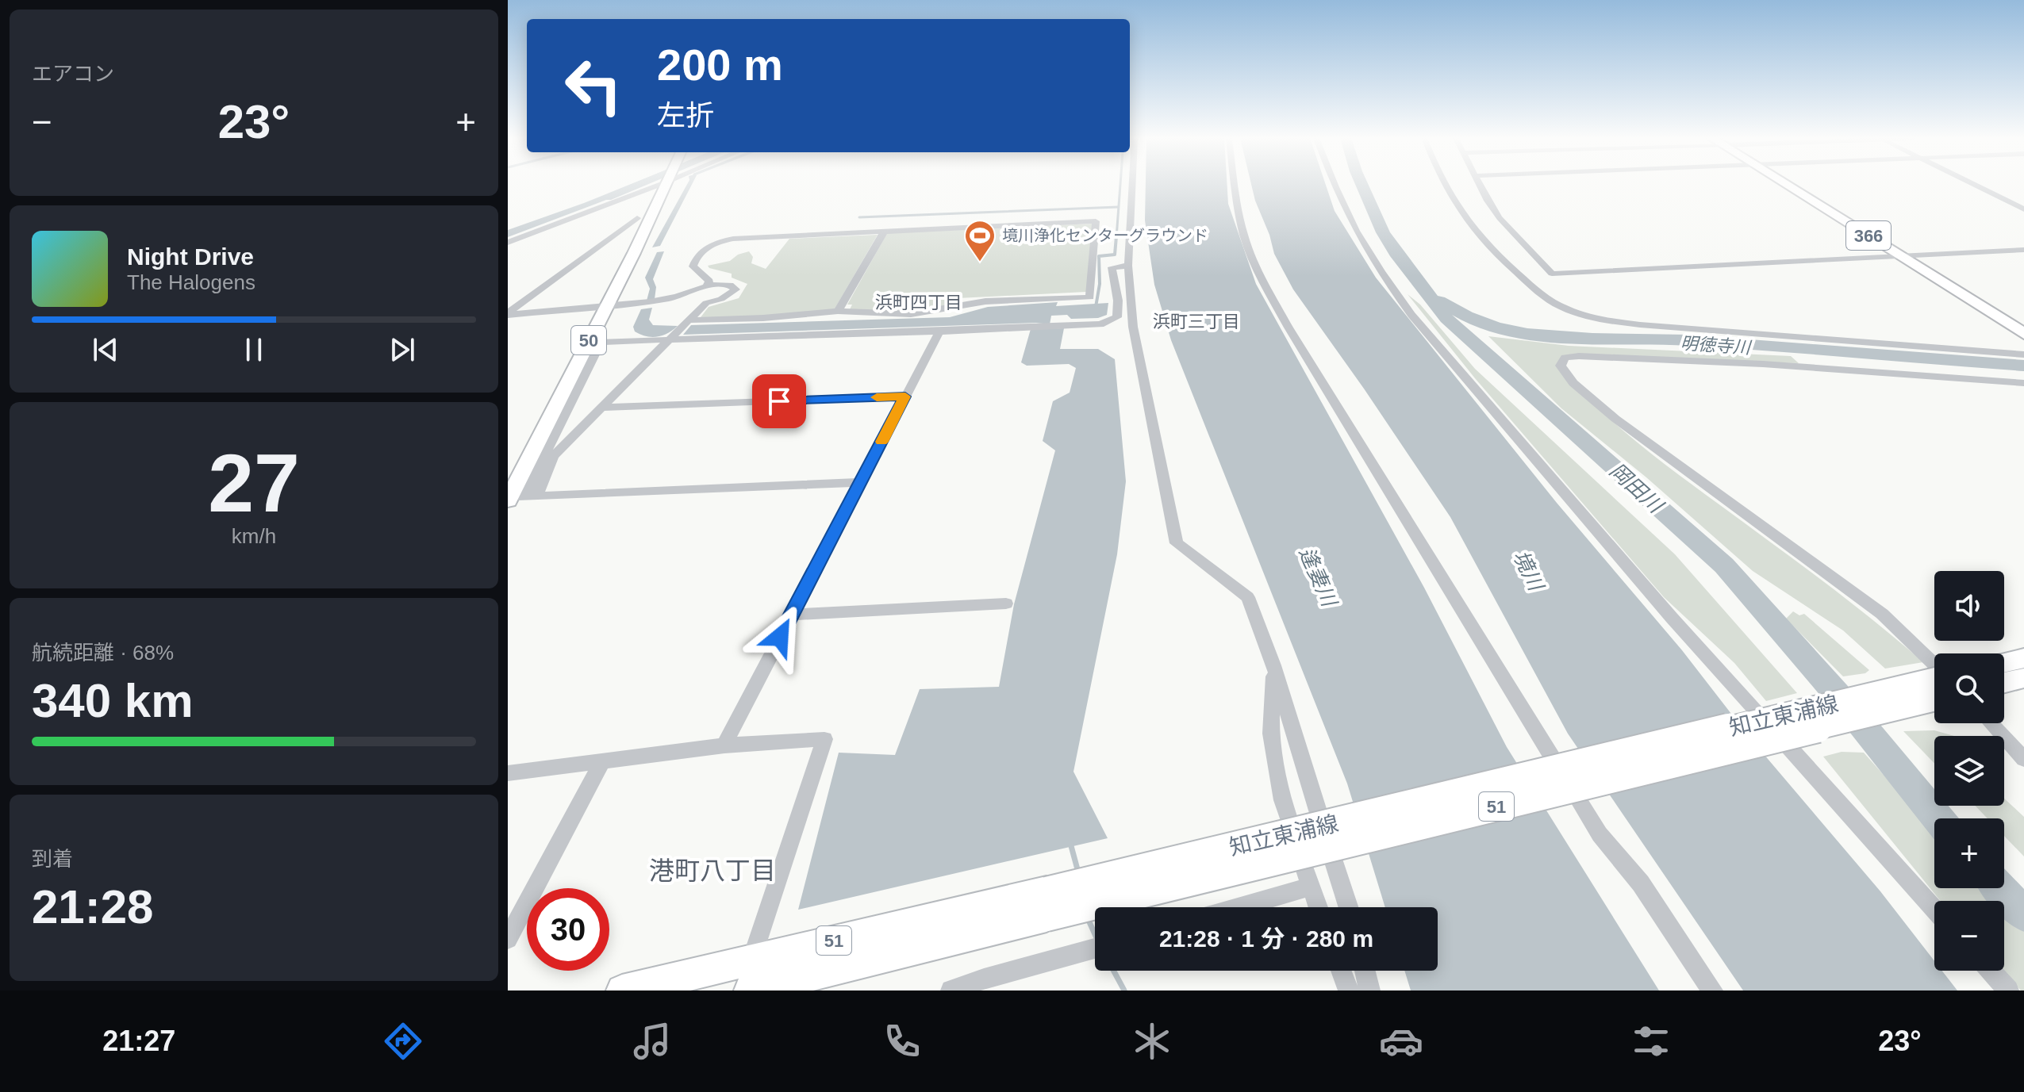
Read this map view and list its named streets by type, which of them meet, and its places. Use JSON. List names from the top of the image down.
{
  "streets": {
    "highway": ["366"],
    "main road": ["50", "知立東浦線", "51"]
  },
  "districts": ["浜町四丁目", "浜町三丁目", "港町八丁目"],
  "water": [
    "明徳寺川",
    "岡田川",
    "境川",
    "逢妻川"
  ],
  "places": {
    "sports": ["境川浄化センターグラウンド"]
  },
  "page": {
    "tile": [
      "エアコン",
      ["27", "km/h"],
      ["航続距離 · 68%", "340 km"],
      ["到着", "21:28"]
    ],
    "turn": ["200 m", "左折"],
    "heat": ["−", "23°", "+"],
    "song": ["Night Drive", "The Halogens"],
    "map_buttons": ["+", "−"],
    "limit": "30",
    "trip": "21:28 · 1 分 · 280 m",
    "tabs": ["21:27", "23°"]
  }
}
